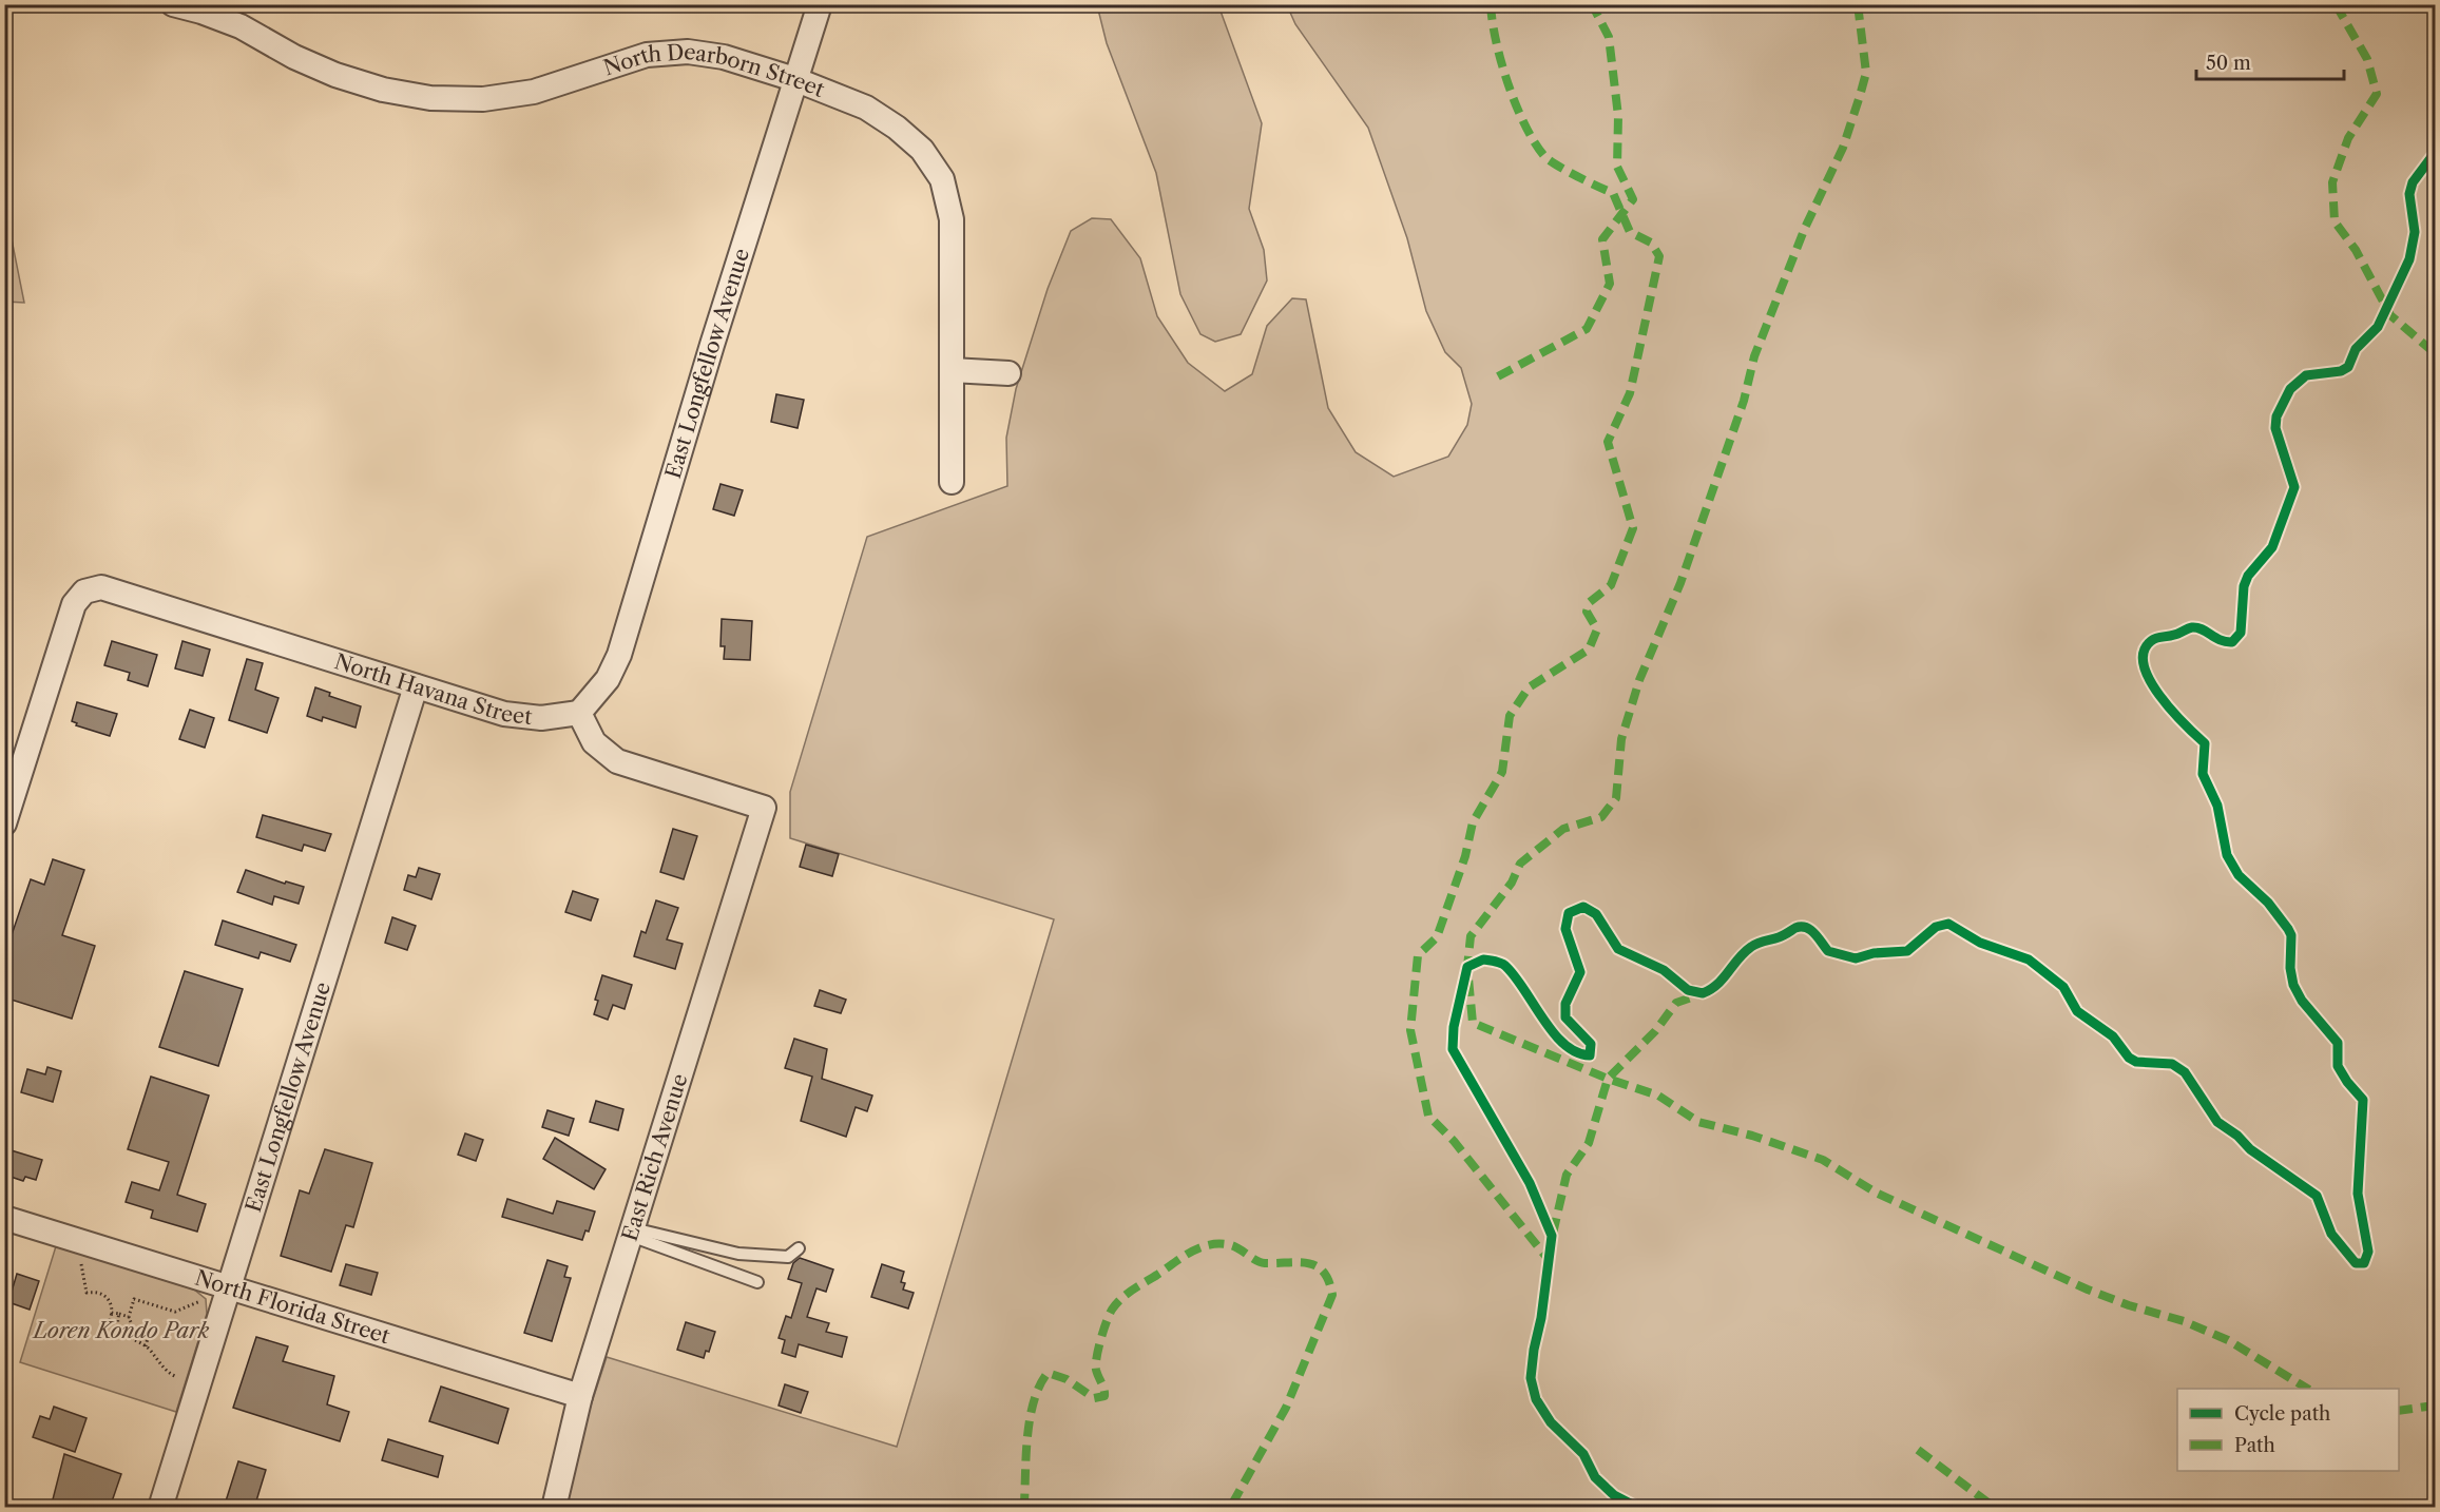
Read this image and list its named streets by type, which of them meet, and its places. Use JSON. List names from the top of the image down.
{
  "streets": {
    "street": [
      "North Dearborn Street",
      "East Longfellow Avenue",
      "North Havana Street",
      "East Rich Avenue",
      "North Florida Street"
    ]
  },
  "crossings": [
    ["North Dearborn Street", "East Longfellow Avenue"],
    ["East Longfellow Avenue", "North Havana Street"],
    ["East Longfellow Avenue", "East Rich Avenue"],
    ["East Longfellow Avenue", "North Florida Street"],
    ["North Havana Street", "East Rich Avenue"],
    ["East Rich Avenue", "North Florida Street"]
  ],
  "parks": ["Loren Kondo Park"],
  "legend": ["Cycle path", "Path"],
  "scale_bar": "50 m"
}
